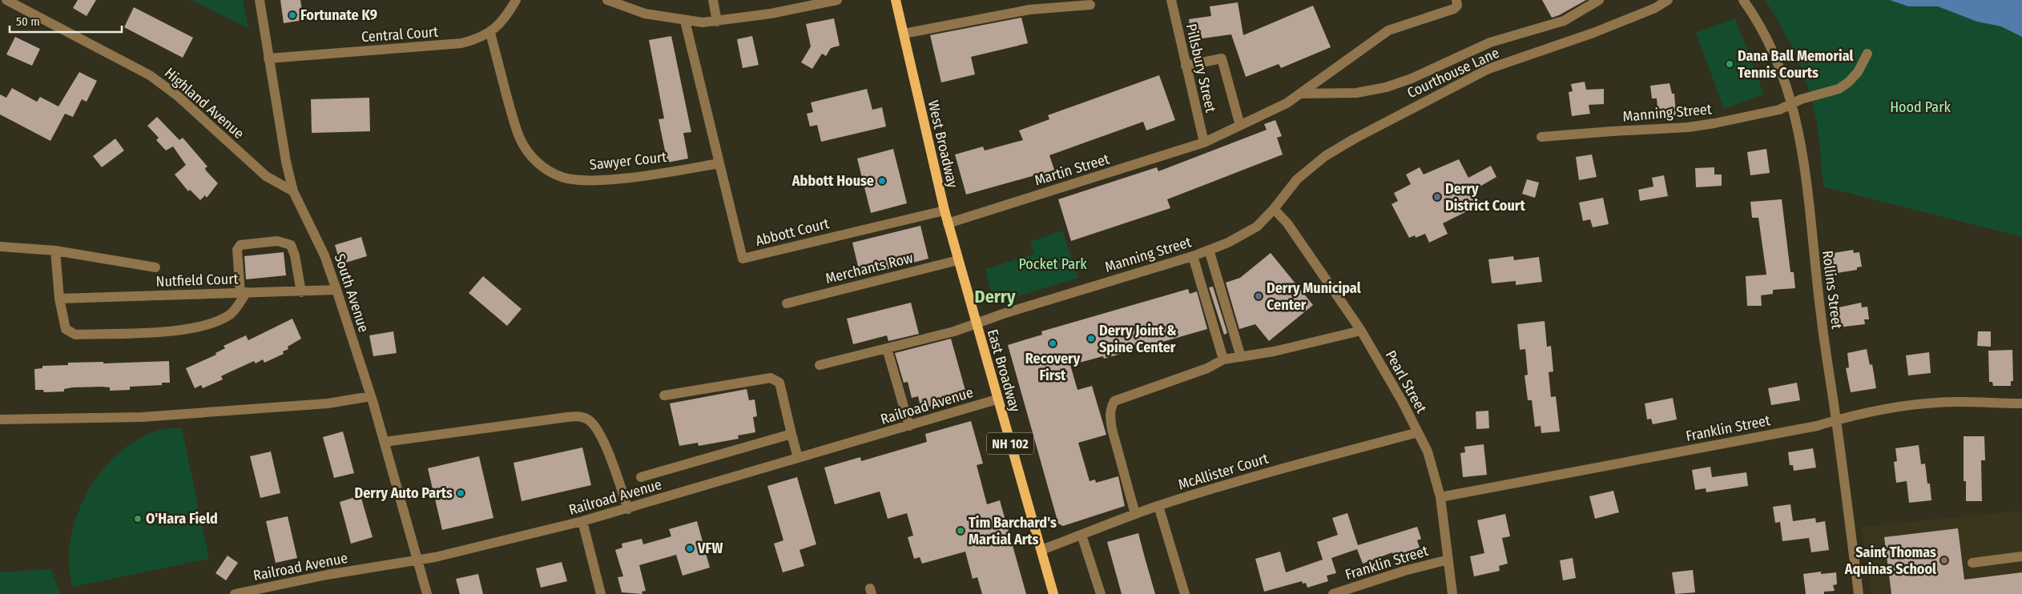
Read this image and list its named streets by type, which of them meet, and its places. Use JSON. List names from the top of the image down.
{
  "streets": {
    "main road": ["West Broadway", "East Broadway", "NH 102"],
    "street": [
      "Central Court",
      "Pillsbury Street",
      "Courthouse Lane",
      "Highland Avenue",
      "Manning Street",
      "Sawyer Court",
      "Martin Street",
      "Abbott Court",
      "Merchants Row",
      "Nutfield Court",
      "Rollins Street",
      "South Avenue",
      "Pearl Street",
      "Railroad Avenue",
      "Franklin Street",
      "McAllister Court"
    ]
  },
  "crossings": [
    ["Central Court", "Sawyer Court"],
    ["Central Court", "South Avenue"],
    ["Pillsbury Street", "Martin Street"],
    ["Courthouse Lane", "Manning Street"],
    ["Courthouse Lane", "Pearl Street"],
    ["Highland Avenue", "South Avenue"],
    ["Manning Street", "Rollins Street"],
    ["Manning Street", "East Broadway"],
    ["Manning Street", "Pearl Street"],
    ["West Broadway", "Martin Street"],
    ["West Broadway", "Abbott Court"],
    ["West Broadway", "Merchants Row"],
    ["West Broadway", "East Broadway"],
    ["Sawyer Court", "Abbott Court"],
    ["Nutfield Court", "South Avenue"],
    ["Rollins Street", "Franklin Street"],
    ["South Avenue", "Railroad Avenue"],
    ["East Broadway", "Railroad Avenue"],
    ["East Broadway", "McAllister Court"],
    ["Pearl Street", "Franklin Street"],
    ["Pearl Street", "McAllister Court"]
  ],
  "districts": ["Derry"],
  "parks": ["Hood Park", "Pocket Park"],
  "places": [
    "Fortunate K9",
    "Dana Ball Memorial Tennis Courts",
    "Abbott House",
    "Derry District Court",
    "Derry Municipal Center",
    "Derry Joint & Spine Center",
    "Recovery First",
    "Derry Auto Parts",
    "O'Hara Field",
    "Tim Barchard's Martial Arts",
    "VFW",
    "Saint Thomas Aquinas School"
  ],
  "scale_bar": "50 m"
}
